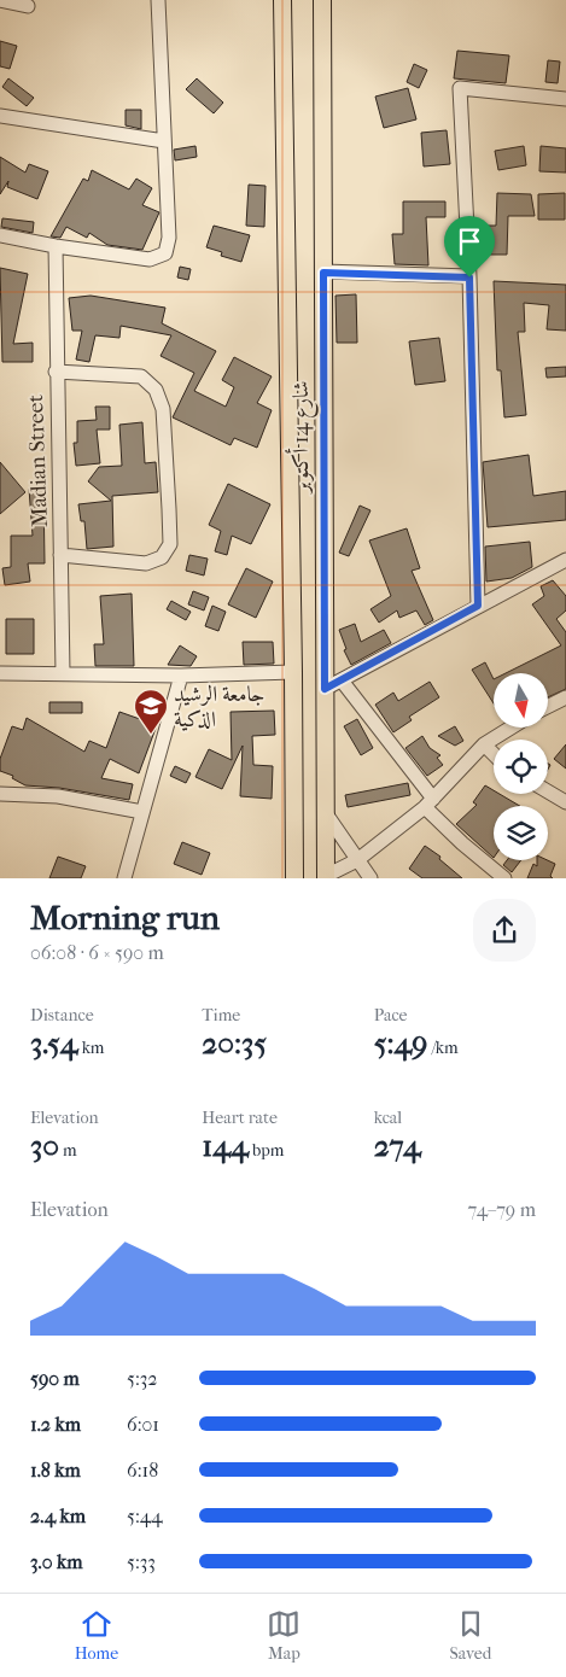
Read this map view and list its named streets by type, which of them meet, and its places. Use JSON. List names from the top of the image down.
{
  "streets": {
    "main road": ["شارع 14 أكتوبر"],
    "street": ["Madian Street"]
  },
  "places": {
    "school or university": ["جامعة الرشيد الذكية"]
  },
  "north": "bottom",
  "page": {
    "heading": ["Morning run", "06:08 · 6 × 590 m"],
    "stats": [
      ["Distance", "3.54 km"],
      ["Time", "20:35"],
      ["Pace", "5:49 /km"],
      ["Elevation", "30 m"],
      ["Heart rate", "144 bpm"],
      ["kcal", "274"]
    ],
    "chart": ["Elevation", "74–79 m"],
    "list": [
      {
        "name": "590 m",
        "note": "5:32"
      },
      {
        "name": "1.2 km",
        "note": "6:01"
      },
      {
        "name": "1.8 km",
        "note": "6:18"
      },
      {
        "name": "2.4 km",
        "note": "5:44"
      },
      {
        "name": "3.0 km",
        "note": "5:33"
      }
    ],
    "tabs": ["Home", "Map", "Saved"]
  }
}
